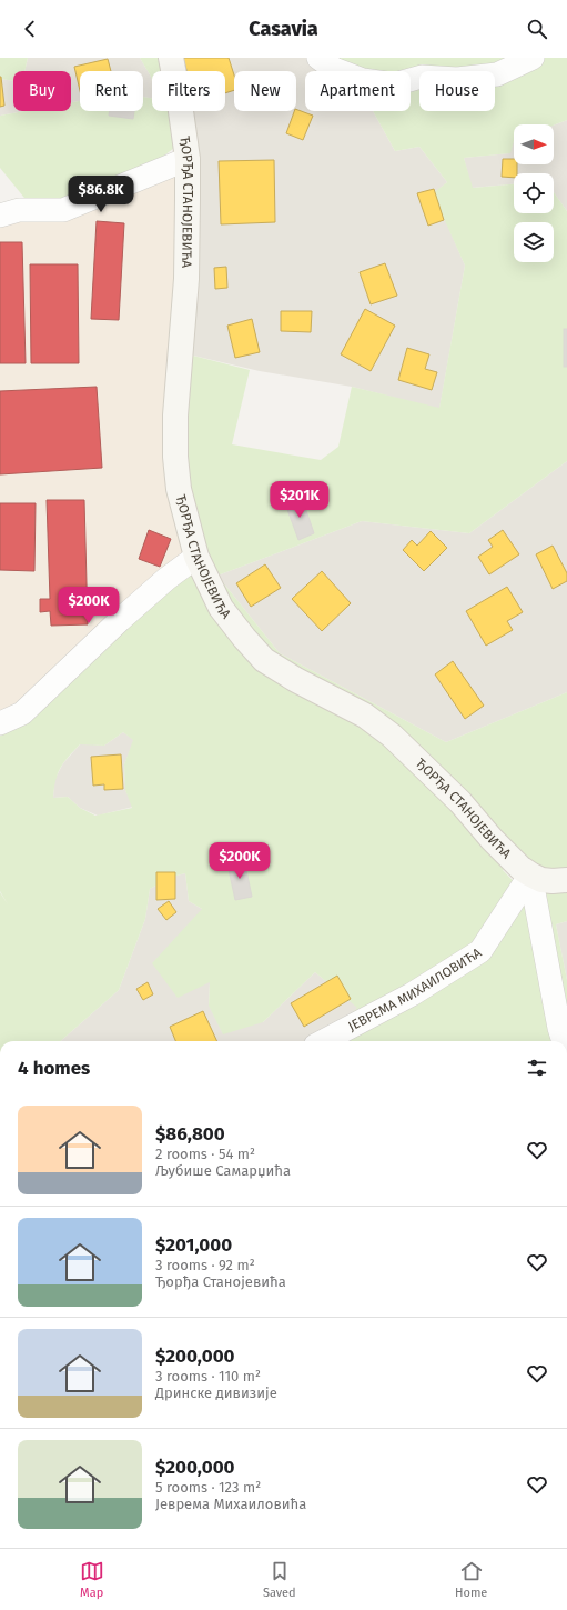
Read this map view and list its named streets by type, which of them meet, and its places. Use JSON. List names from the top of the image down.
{
  "streets": {
    "street": ["ЂОРЂА СТАНОЈЕВИЋА", "ЈЕВРЕМА МИХАИЛОВИЋА"]
  },
  "crossings": [
    ["ЂОРЂА СТАНОЈЕВИЋА", "ЈЕВРЕМА МИХАИЛОВИЋА"]
  ],
  "north": "right",
  "page": {
    "header": "Casavia",
    "chip": [
      "Buy",
      "Rent",
      "Filters",
      "New",
      "Apartment",
      "House"
    ],
    "price": [
      "$86.8K",
      "$201K",
      "$200K",
      "$200K"
    ],
    "heading": "4 homes",
    "list": [
      {
        "name": "$86,800",
        "note": "2 rooms · 54 m² · Љубише Самарџића"
      },
      {
        "name": "$201,000",
        "note": "3 rooms · 92 m² · Ђорђа Станојевића"
      },
      {
        "name": "$200,000",
        "note": "3 rooms · 110 m² · Дринске дивизије"
      },
      {
        "name": "$200,000",
        "note": "5 rooms · 123 m² · Јеврема Михаиловића"
      }
    ],
    "tabs": ["Map", "Saved", "Home"]
  }
}
